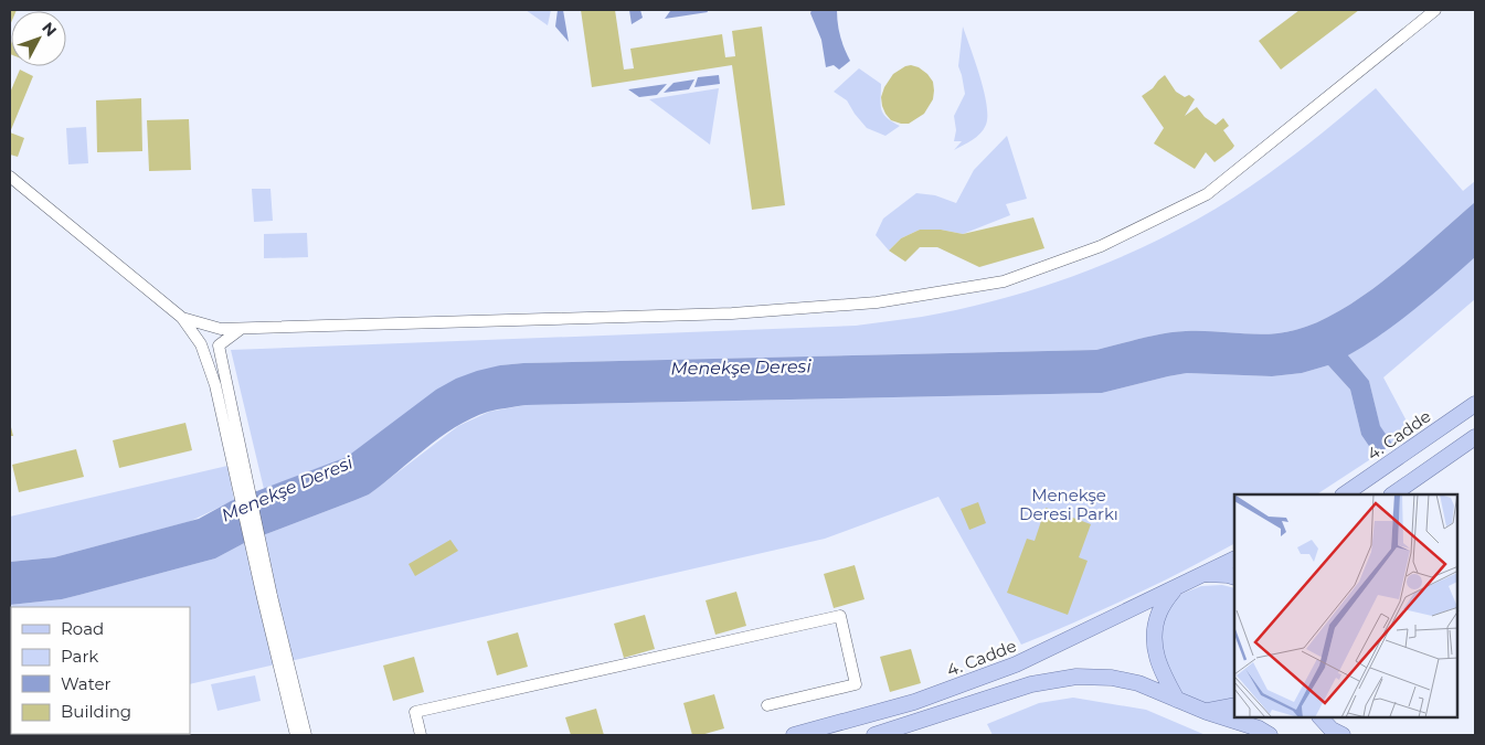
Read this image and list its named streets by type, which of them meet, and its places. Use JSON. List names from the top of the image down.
{
  "streets": {
    "main road": ["4. Cadde"]
  },
  "water": ["Menekşe Deresi"],
  "parks": ["Menekşe Deresi Parkı"],
  "legend": [
    "Road",
    "Park",
    "Water",
    "Building"
  ],
  "north": "top right"
}
